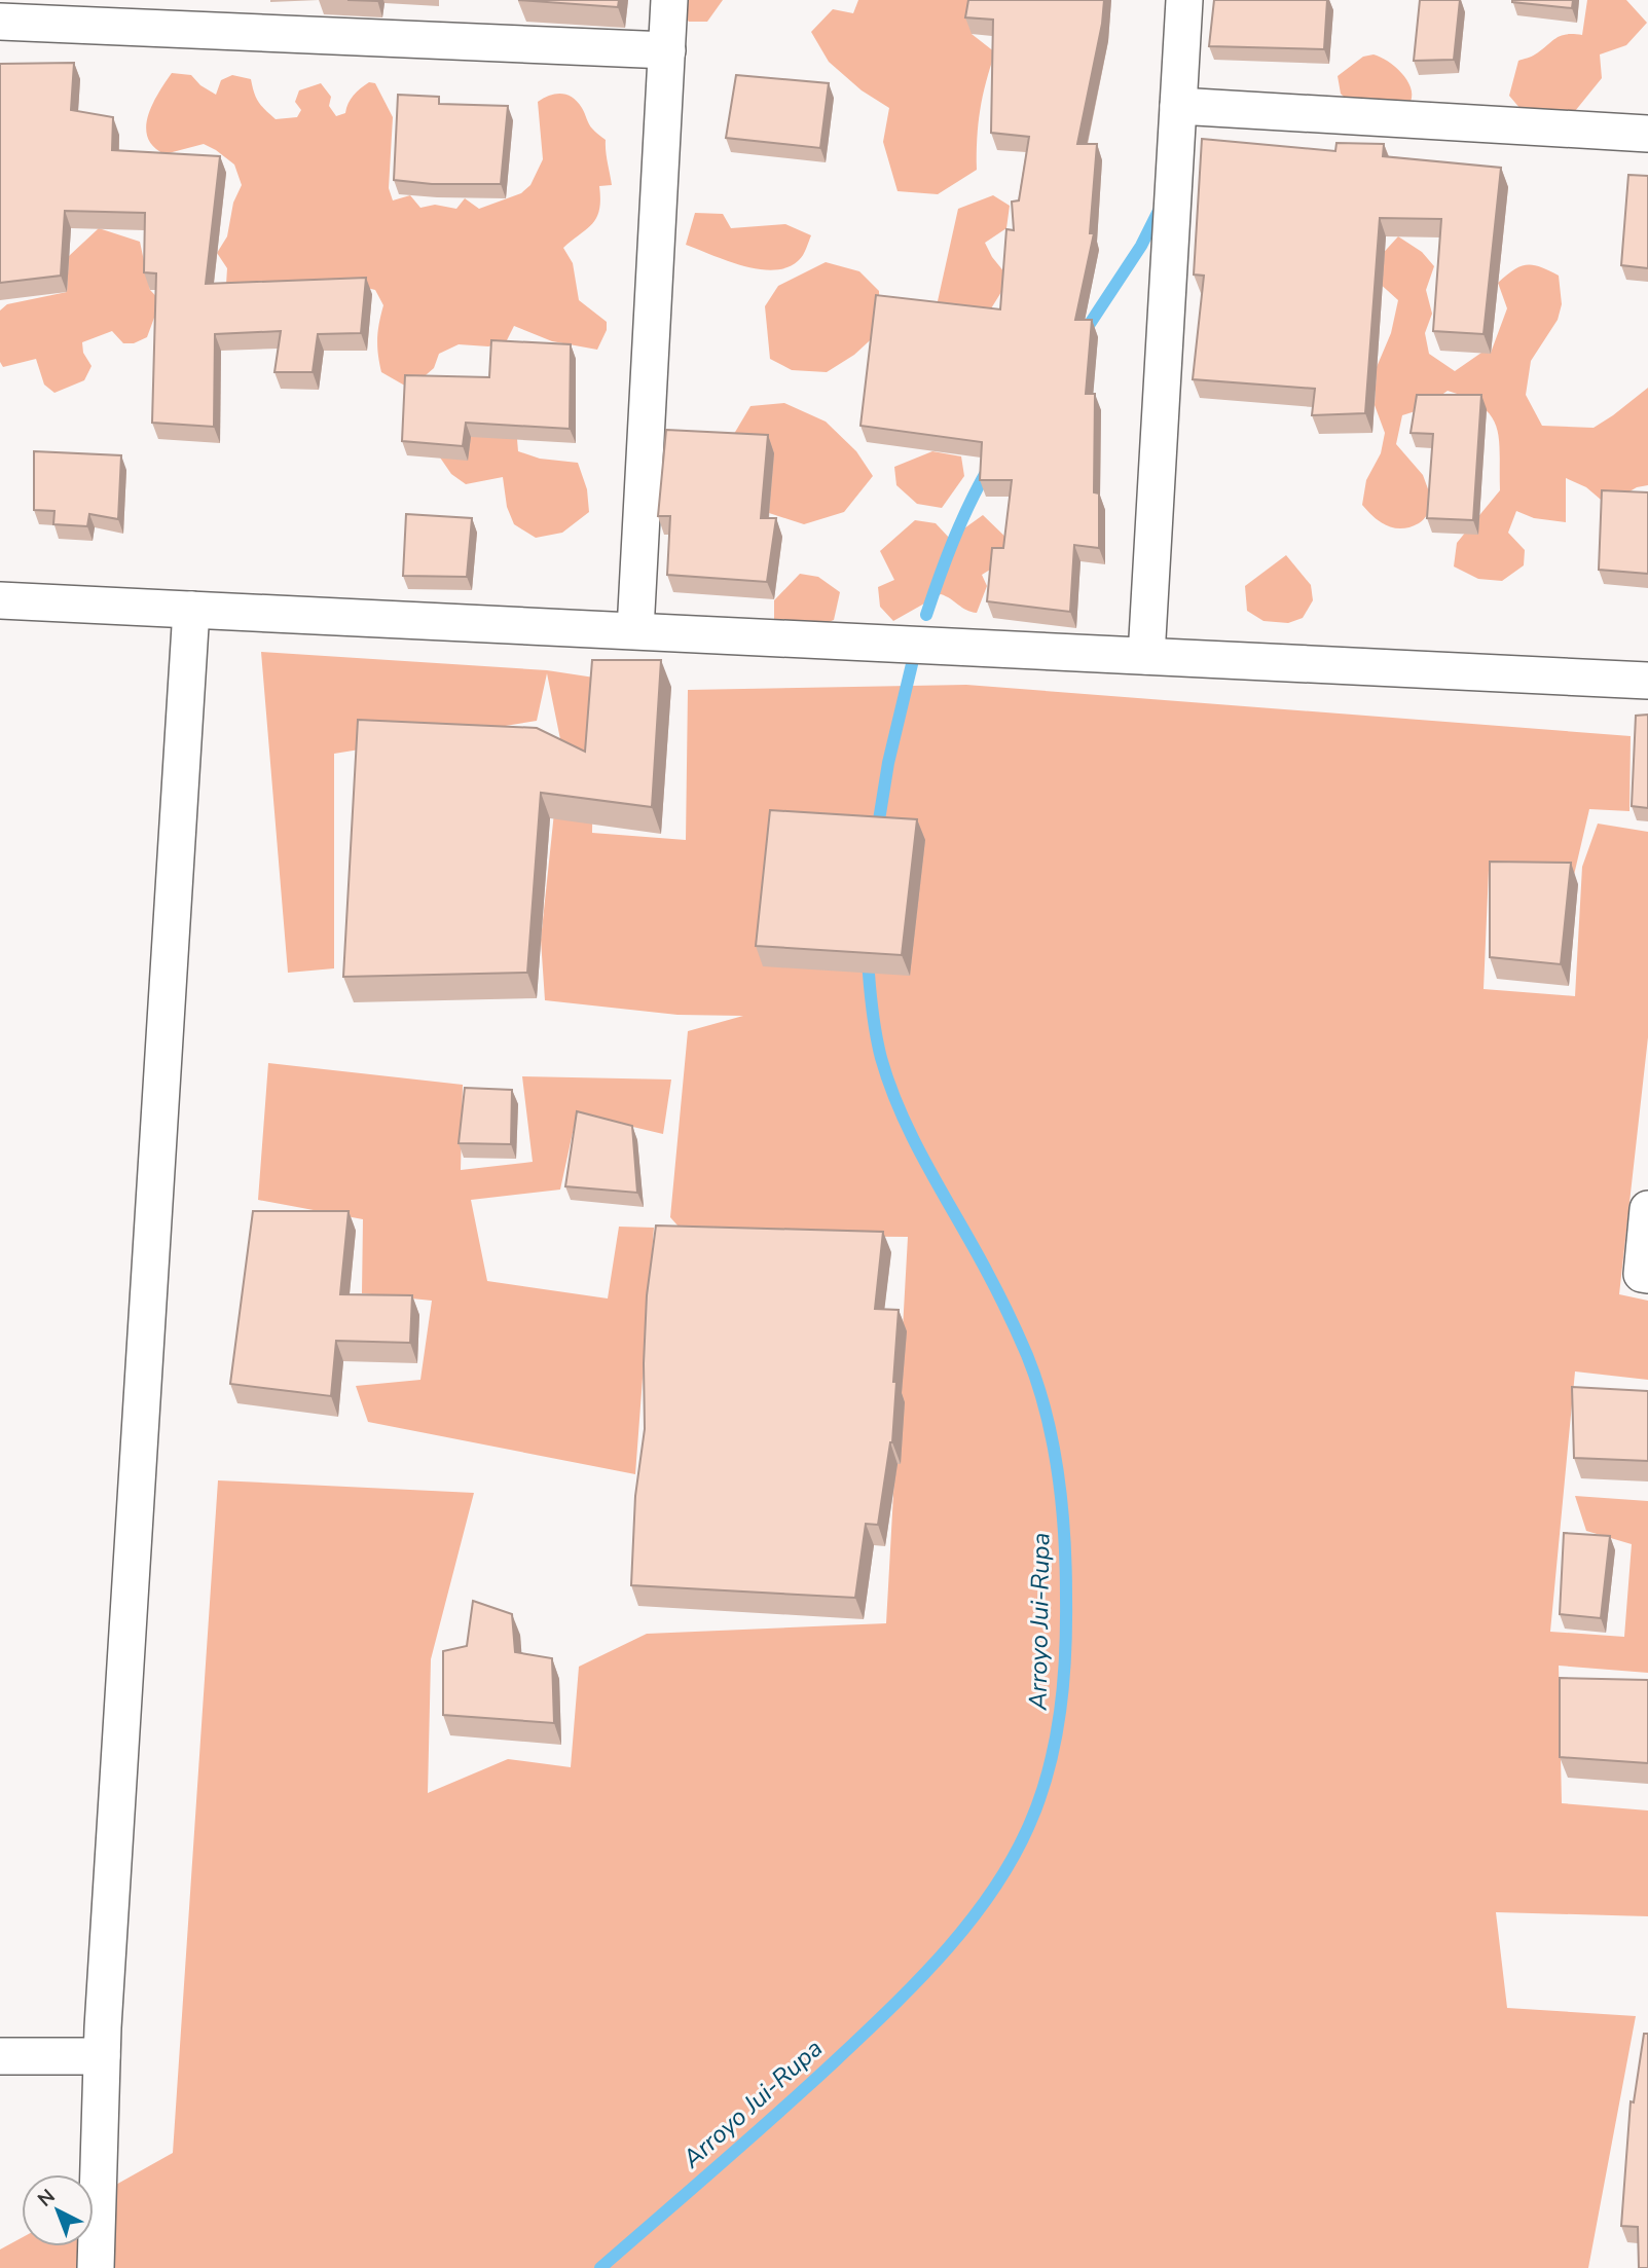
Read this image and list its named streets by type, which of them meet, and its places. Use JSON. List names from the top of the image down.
{
  "water": ["Arroyo Jui-Rupa"],
  "north": "top left"
}
